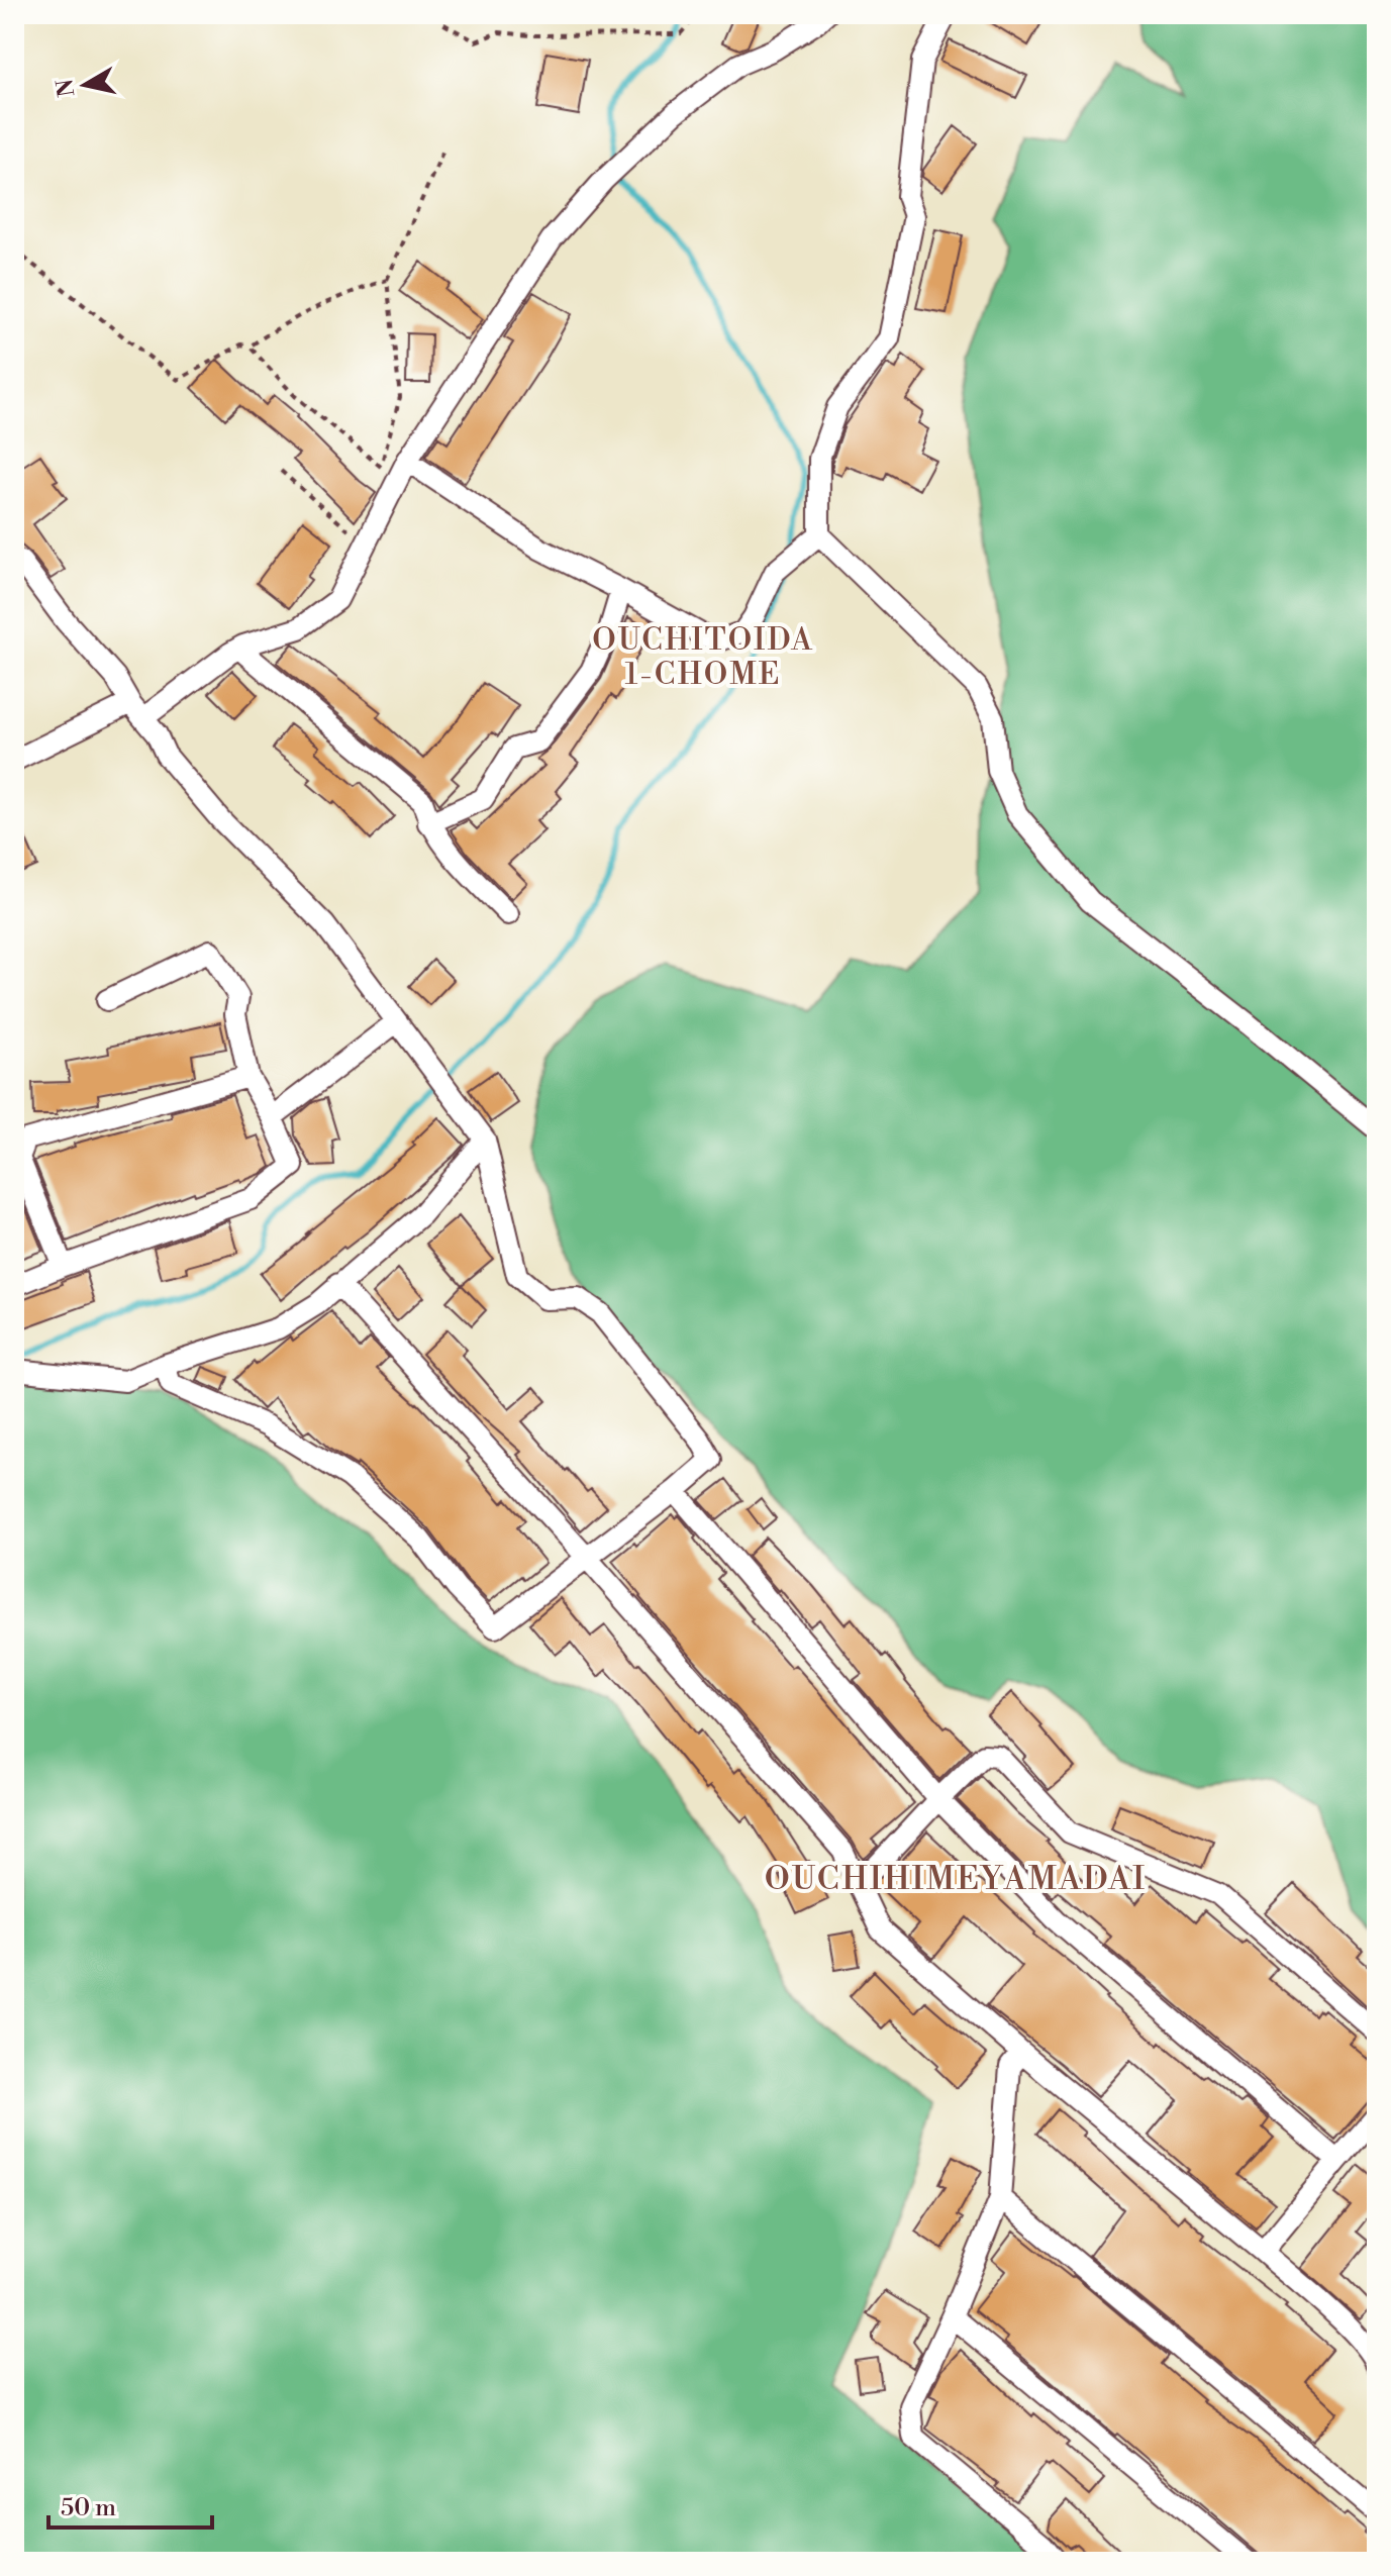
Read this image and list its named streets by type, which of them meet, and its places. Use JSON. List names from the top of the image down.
{
  "districts": ["OUCHITOIDA 1-CHOME", "OUCHIHIMEYAMADAI"],
  "scale_bar": "50 m",
  "north": "left"
}
